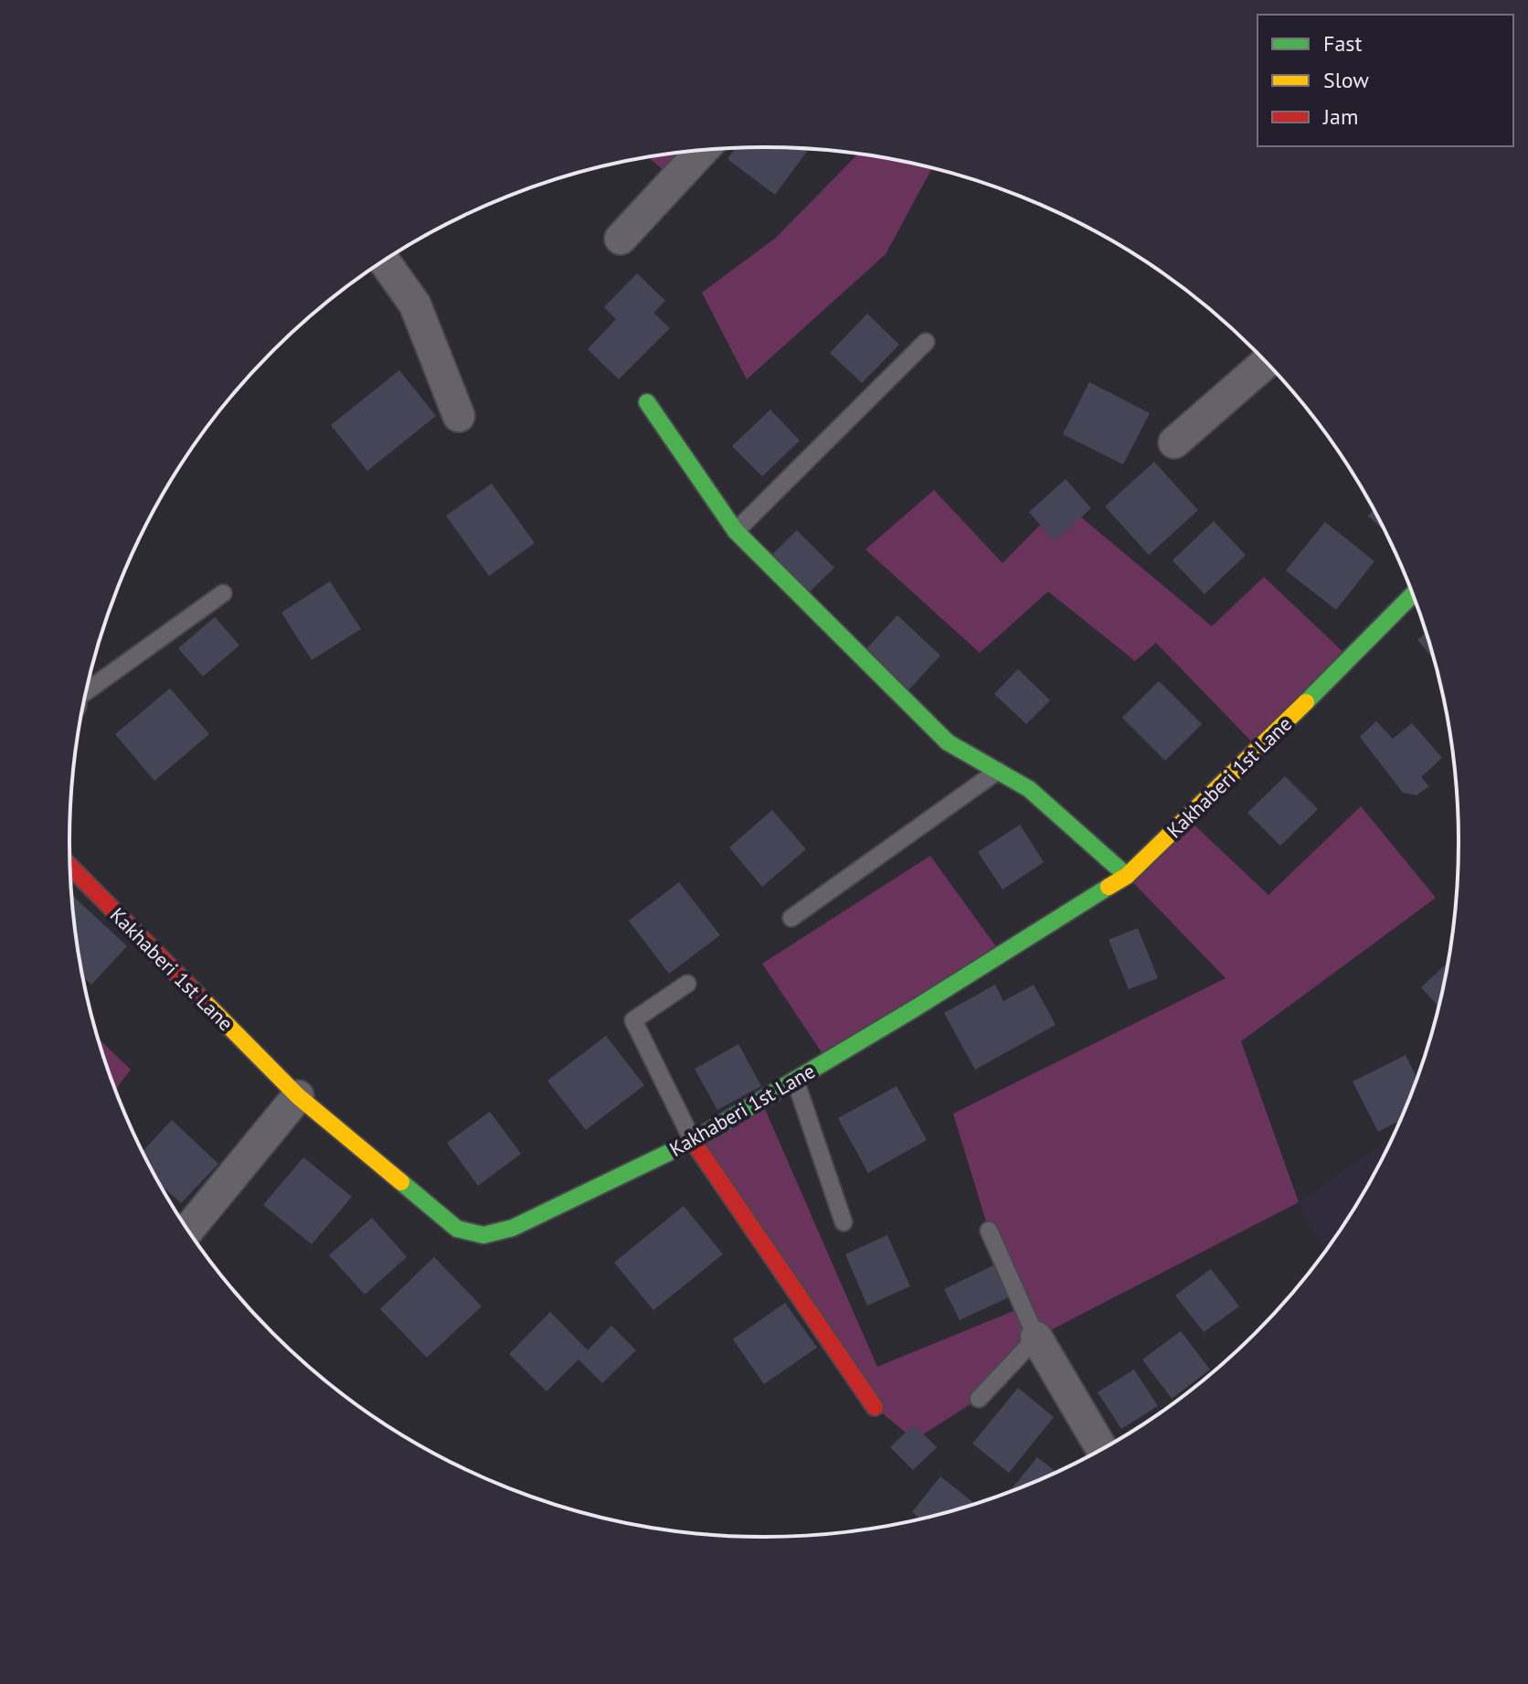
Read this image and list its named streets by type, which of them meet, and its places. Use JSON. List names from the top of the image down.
{
  "streets": {
    "street": ["Kakhaberi 1st Lane"]
  },
  "legend": ["Fast", "Slow", "Jam"]
}
